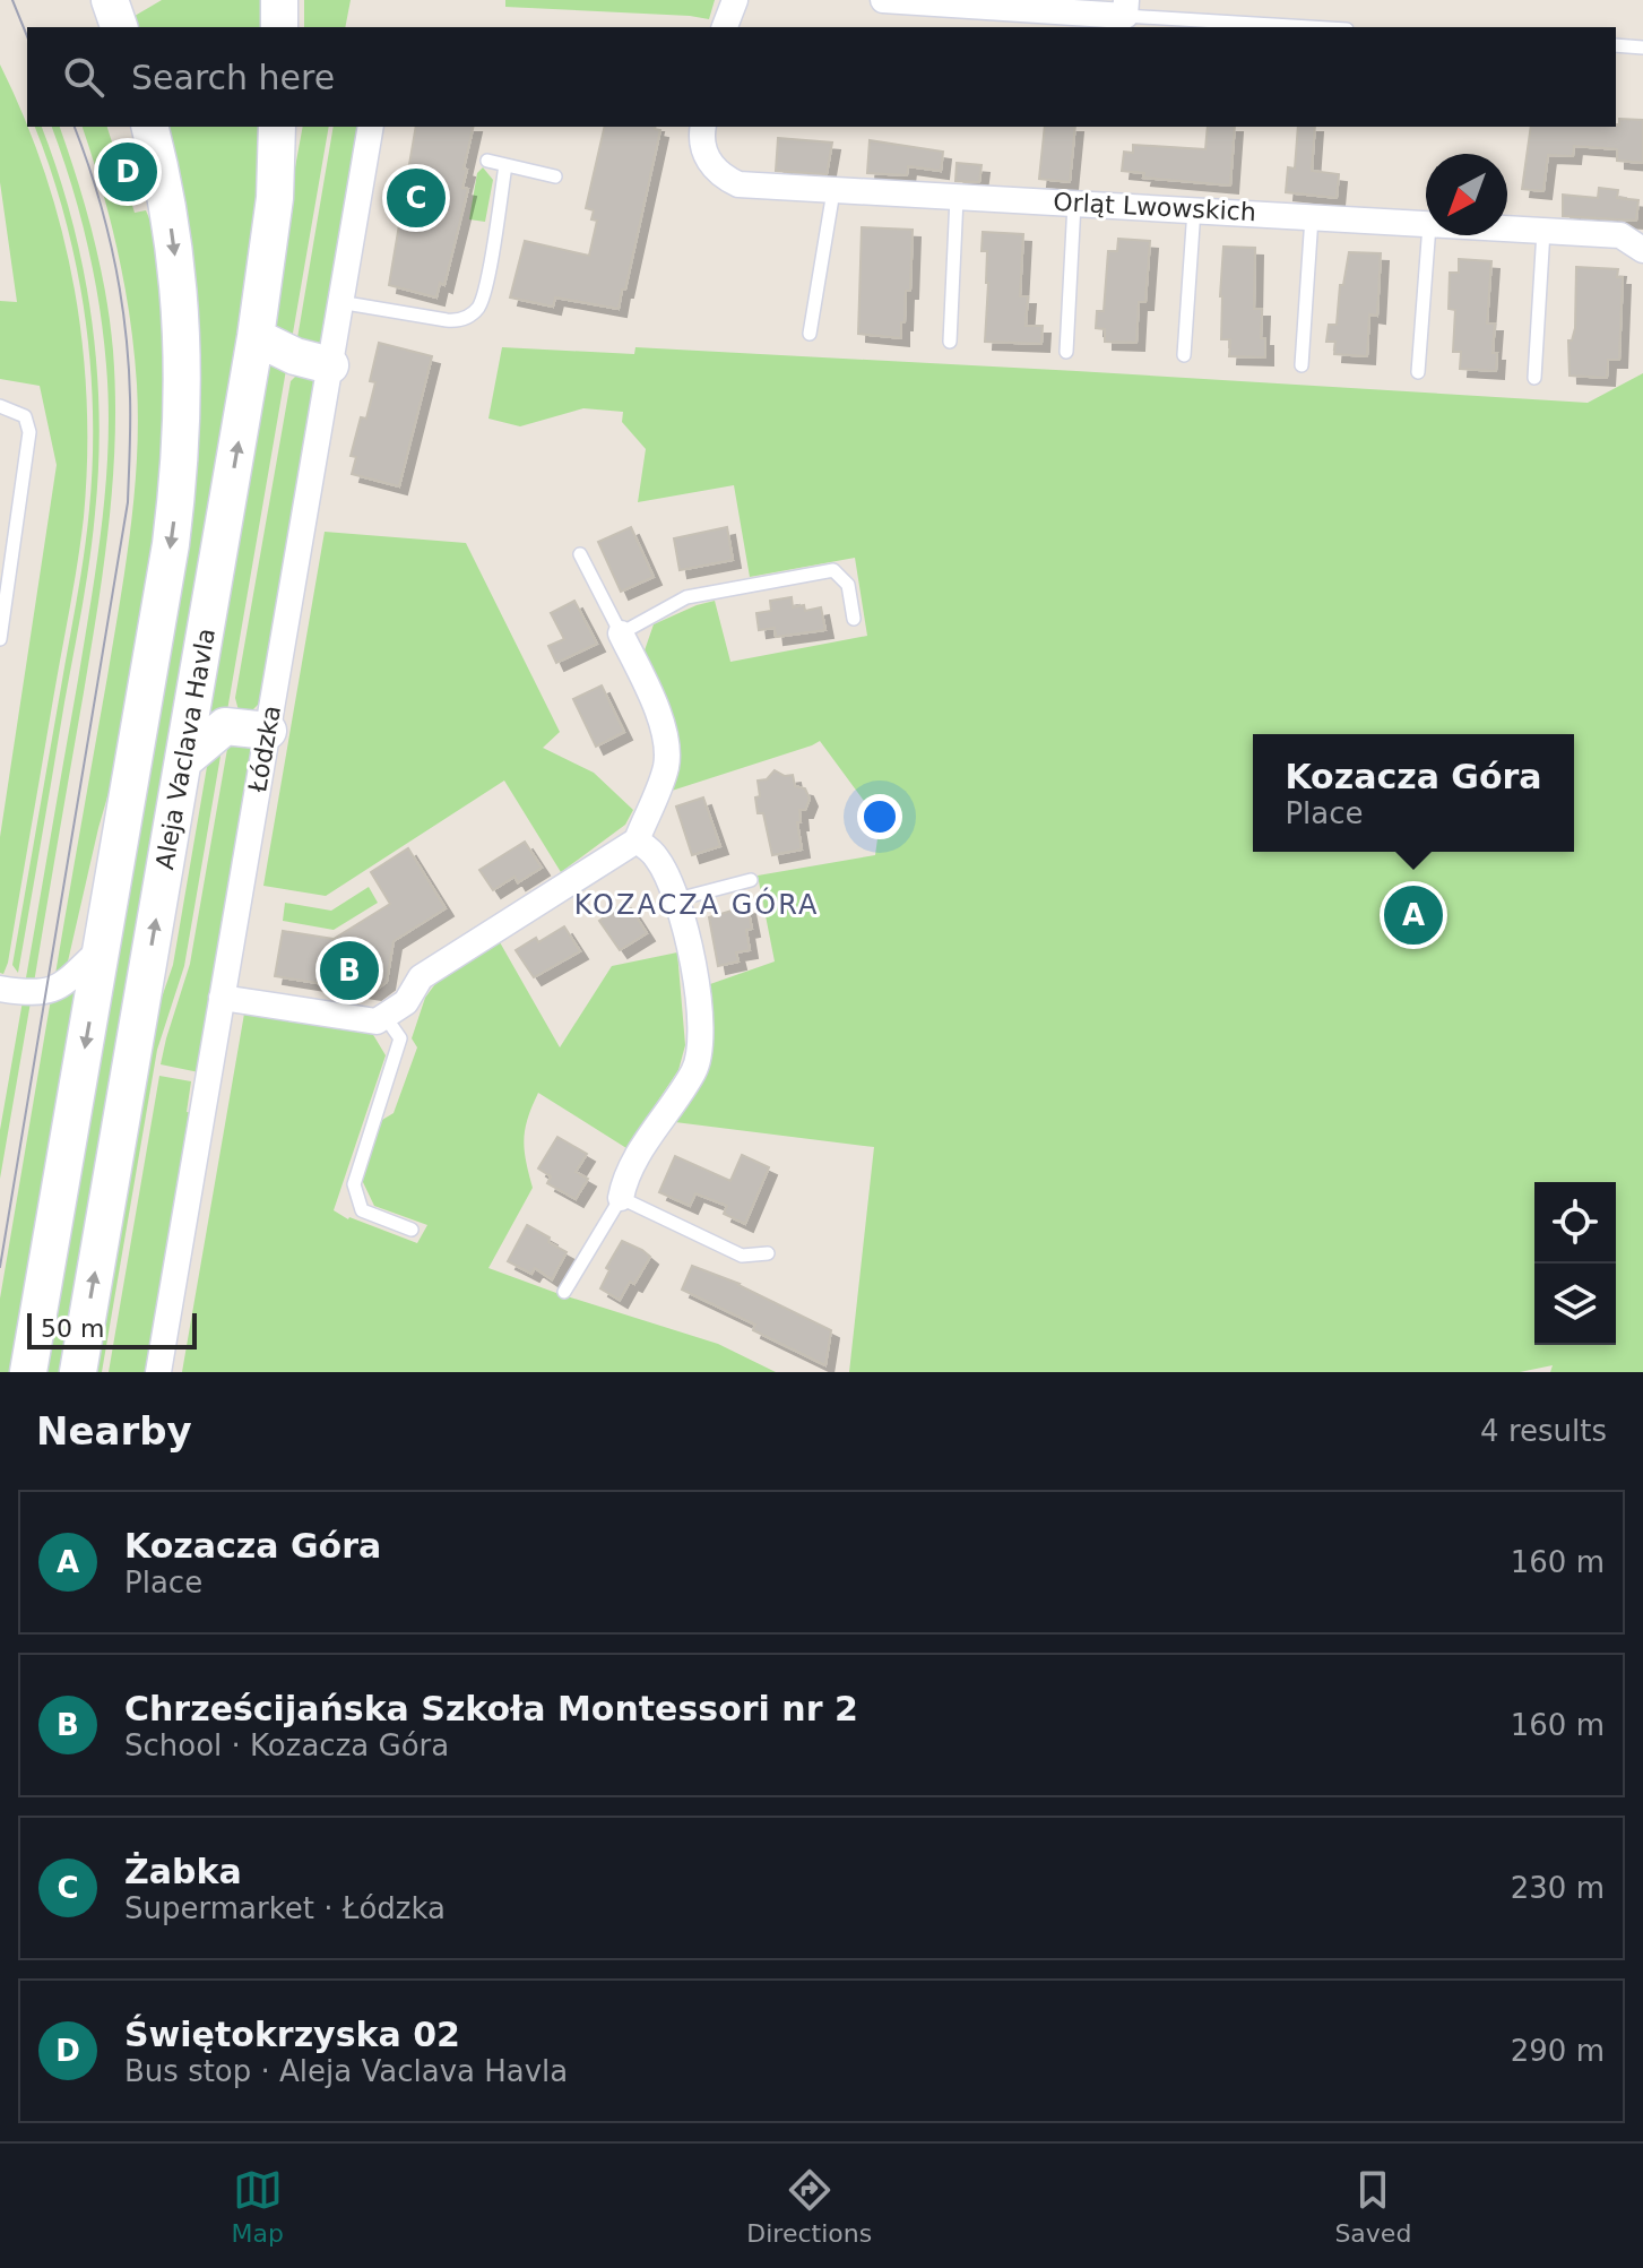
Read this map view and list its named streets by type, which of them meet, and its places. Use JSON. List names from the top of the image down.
{
  "streets": {
    "main road": ["Aleja Vaclava Havla"],
    "street": ["Orląt Lwowskich", "Łódzka"]
  },
  "districts": ["KOZACZA GÓRA"],
  "scale_bar": "50 m",
  "north": "bottom left",
  "page": {
    "search": "Search here",
    "pins": [
      "D",
      "C",
      "A",
      "B"
    ],
    "popup": ["Kozacza Góra", "Place"],
    "scale": "50 m",
    "heading": ["Nearby", "4 results"],
    "list": [
      {
        "mark": "A",
        "name": "Kozacza Góra",
        "note": "Place",
        "value": "160 m"
      },
      {
        "mark": "B",
        "name": "Chrześcijańska Szkoła Montessori nr 2",
        "note": "School · Kozacza Góra",
        "value": "160 m"
      },
      {
        "mark": "C",
        "name": "Żabka",
        "note": "Supermarket · Łódzka",
        "value": "230 m"
      },
      {
        "mark": "D",
        "name": "Świętokrzyska 02",
        "note": "Bus stop · Aleja Vaclava Havla",
        "value": "290 m"
      }
    ],
    "nav": ["Map", "Directions", "Saved"]
  }
}
